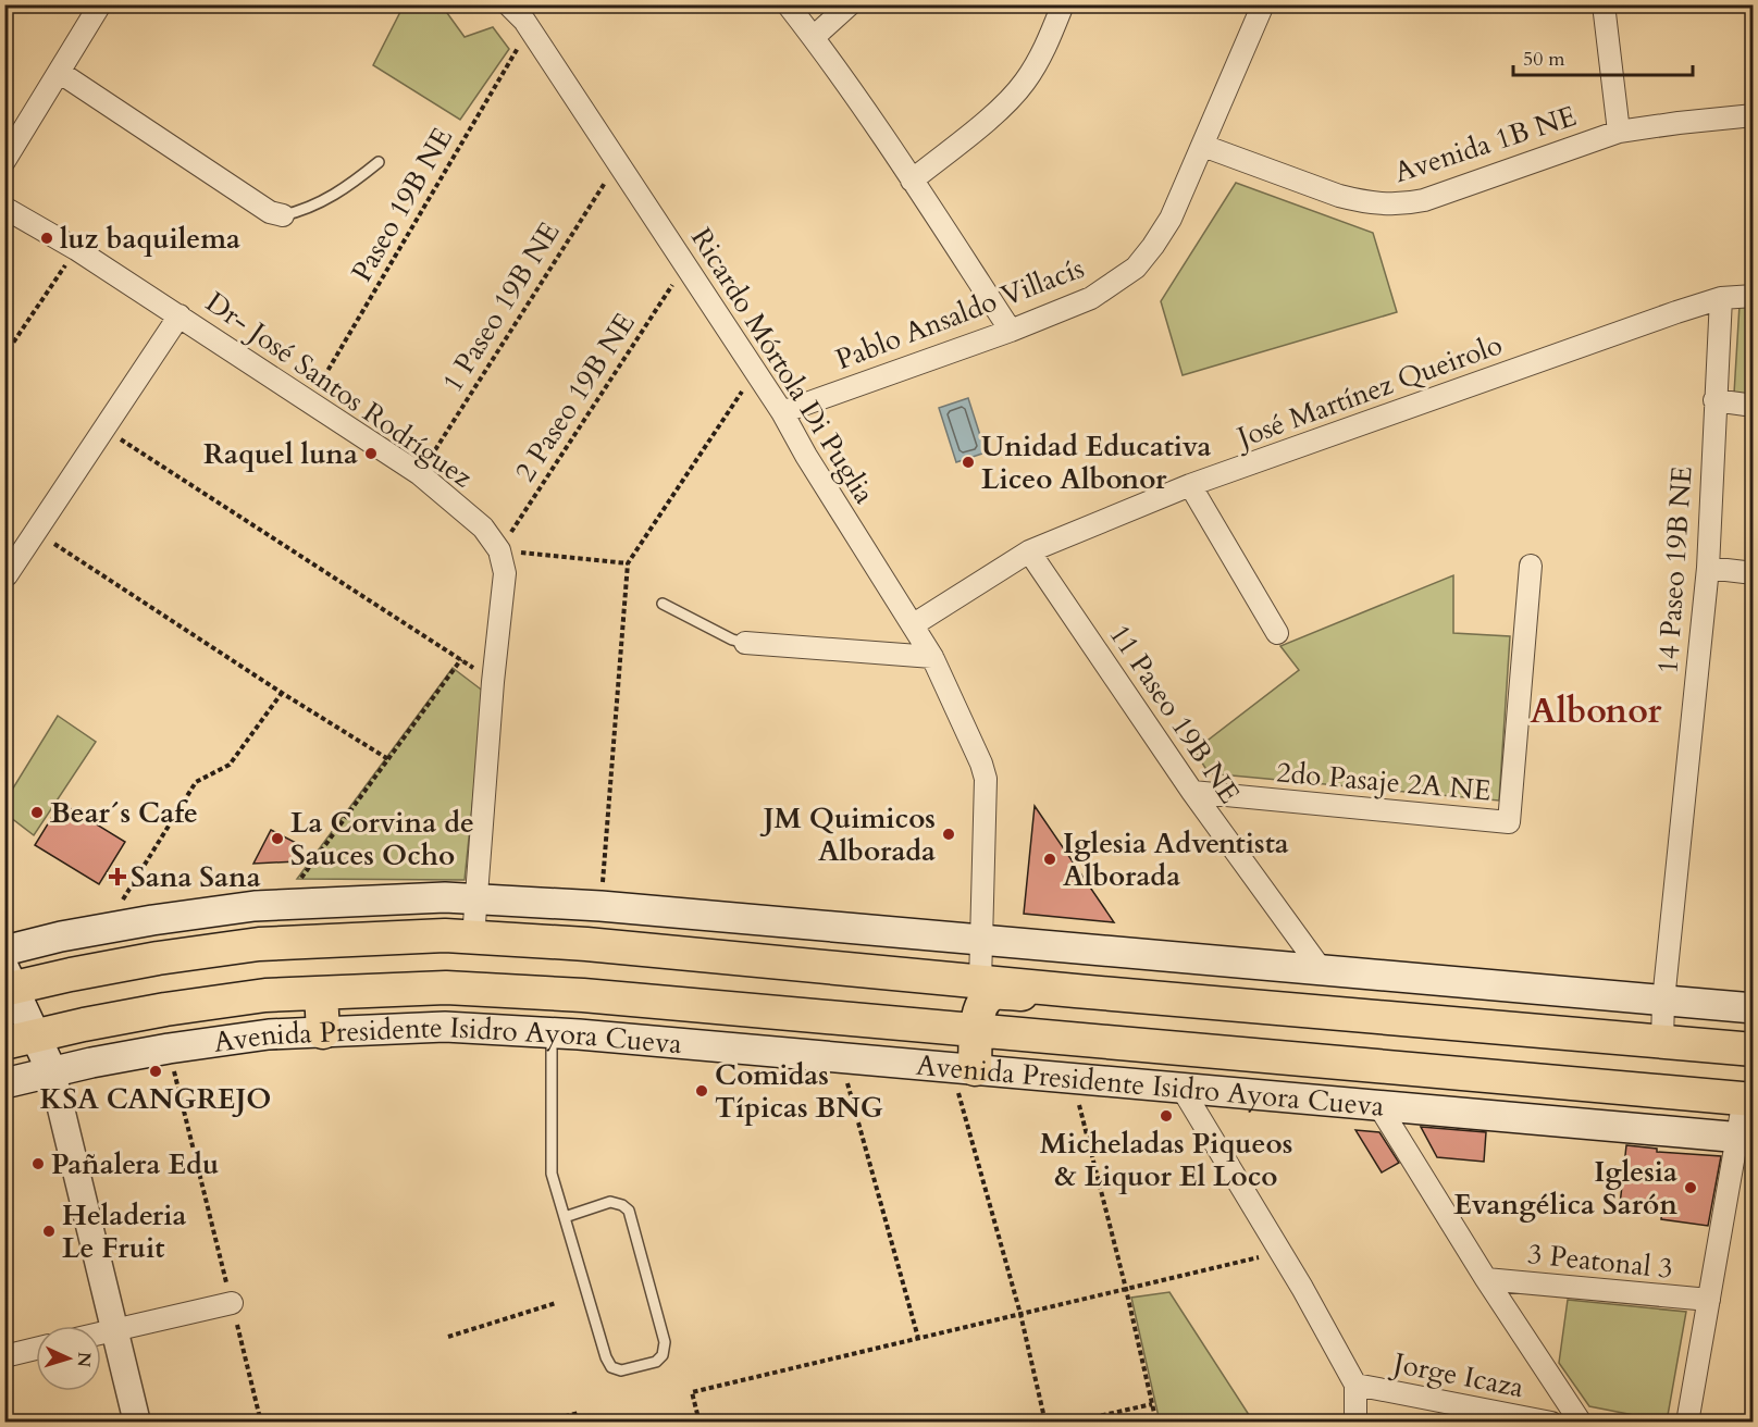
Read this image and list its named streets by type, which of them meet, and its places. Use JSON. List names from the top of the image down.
{
  "streets": {
    "main road": ["Avenida Presidente Isidro Ayora Cueva"],
    "street": [
      "Avenida 1B NE",
      "Pablo Ansaldo Villacís",
      "Ricardo Mórtola Di Puglia",
      "Dr- José Santos Rodríguez",
      "José Martínez Queirolo",
      "14 Paseo 19B NE",
      "11 Paseo 19B NE",
      "2do Pasaje 2A NE",
      "3 Peatonal 3",
      "Jorge Icaza"
    ],
    "path": ["Paseo 19B NE", "1 Paseo 19B NE", "2 Paseo 19B NE"]
  },
  "crossings": [
    ["Avenida 1B NE", "Pablo Ansaldo Villacís"],
    ["Paseo 19B NE", "Ricardo Mórtola Di Puglia"],
    ["Paseo 19B NE", "Dr- José Santos Rodríguez"],
    ["1 Paseo 19B NE", "Ricardo Mórtola Di Puglia"],
    ["1 Paseo 19B NE", "Dr- José Santos Rodríguez"],
    ["Pablo Ansaldo Villacís", "Ricardo Mórtola Di Puglia"],
    ["Ricardo Mórtola Di Puglia", "José Martínez Queirolo"],
    ["Ricardo Mórtola Di Puglia", "2 Paseo 19B NE"],
    ["Dr- José Santos Rodríguez", "2 Paseo 19B NE"],
    ["José Martínez Queirolo", "14 Paseo 19B NE"],
    ["José Martínez Queirolo", "11 Paseo 19B NE"],
    ["11 Paseo 19B NE", "2do Pasaje 2A NE"]
  ],
  "districts": ["Albonor"],
  "places": {
    "other": [
      "luz baquilema",
      "Raquel luna",
      "Unidad Educativa Liceo Albonor",
      "Bear´s Cafe",
      "JM Quimicos Alborada",
      "La Corvina de Sauces Ocho",
      "Iglesia Adventista Alborada",
      "KSA CANGREJO",
      "Comidas Típicas BNG",
      "Micheladas Piqueos & Liquor El Loco",
      "Pañalera Edu",
      "Iglesia Evangélica Sarón",
      "Heladeria Le Fruit"
    ],
    "health": ["Sana Sana"]
  },
  "scale_bar": "50 m",
  "north": "right"
}
